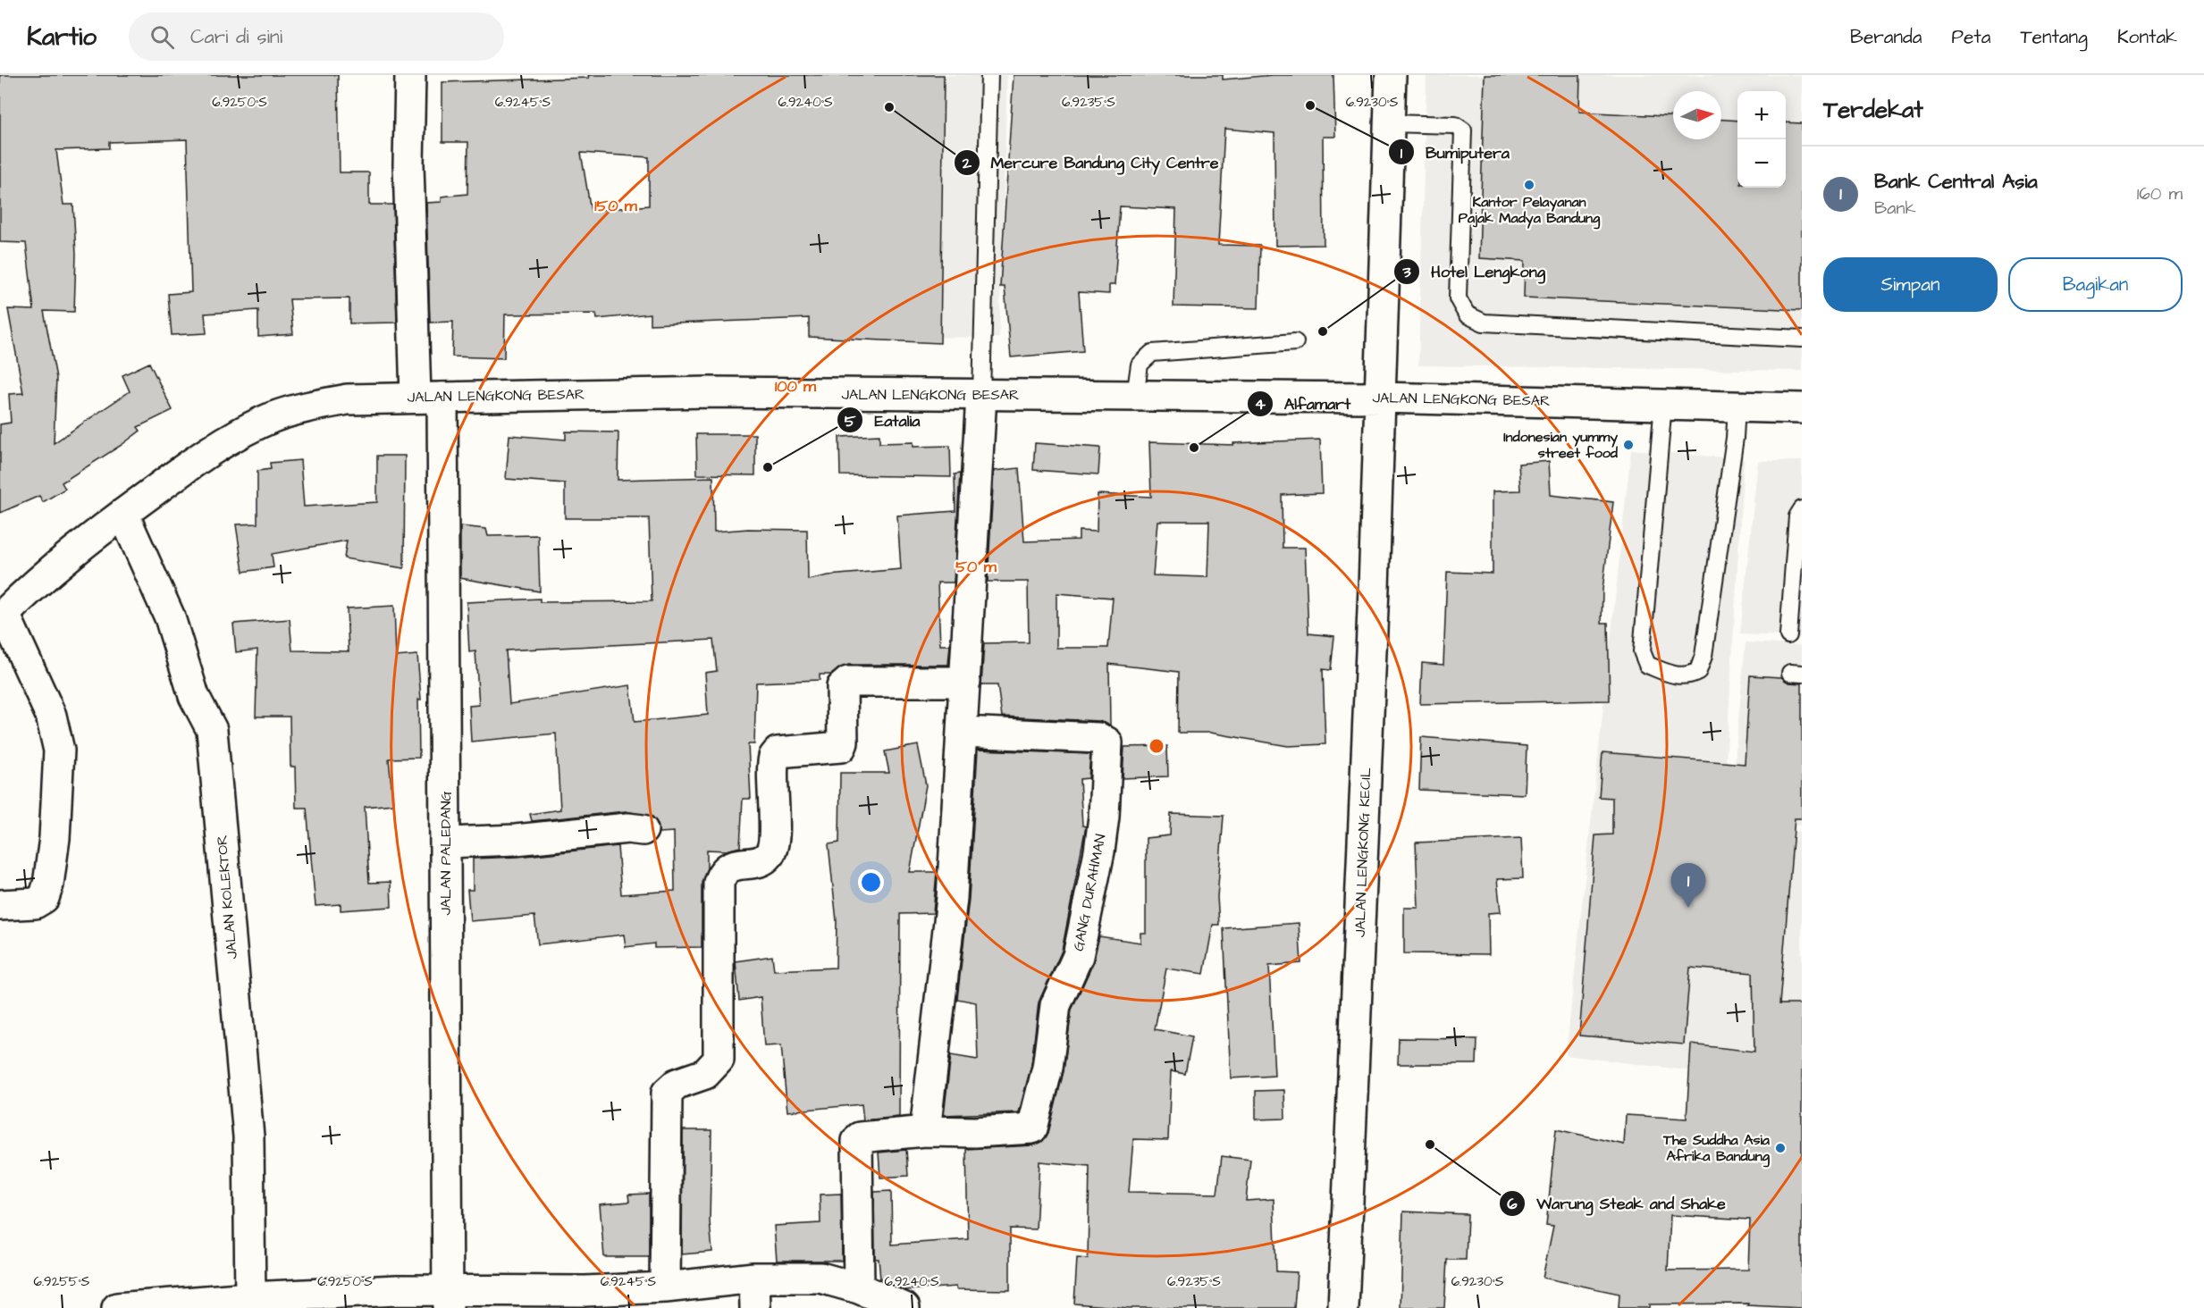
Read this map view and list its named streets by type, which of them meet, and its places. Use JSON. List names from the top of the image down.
{
  "streets": {
    "street": [
      "JALAN LENGKONG BESAR",
      "JALAN LENGKONG KECIL",
      "JALAN PALEDANG",
      "GANG DURAHMAN",
      "JALAN KOLEKTOR"
    ]
  },
  "crossings": [
    ["JALAN LENGKONG BESAR", "JALAN LENGKONG KECIL"],
    ["JALAN LENGKONG BESAR", "JALAN PALEDANG"],
    ["JALAN LENGKONG BESAR", "JALAN KOLEKTOR"]
  ],
  "places": [
    "Bumiputera",
    "Mercure Bandung City Centre",
    "Kantor Pelayanan Pajak Madya Bandung",
    "Hotel Lengkong",
    "Indonesian yummy street food",
    "Alfamart",
    "Eatalia",
    "Warung Steak and Shake",
    "The Suddha Asia Afrika Bandung"
  ],
  "north": "right",
  "page": {
    "header": "Kartio",
    "search": "Cari di sini",
    "nav": [
      "Beranda",
      "Peta",
      "Tentang",
      "Kontak"
    ],
    "heading": "Terdekat",
    "map_buttons": ["+", "−"],
    "list": [
      {
        "mark": "1",
        "name": "Bank Central Asia",
        "note": "Bank",
        "value": "160 m"
      }
    ],
    "buttons": ["Simpan", "Bagikan"],
    "pins": "1"
  },
  "coordinates": [
    "6.9250°S",
    "6.9245°S",
    "6.9240°S",
    "6.9235°S",
    "6.9230°S",
    "6.9255°S"
  ],
  "rings": ["150 m", "100 m", "50 m"]
}
